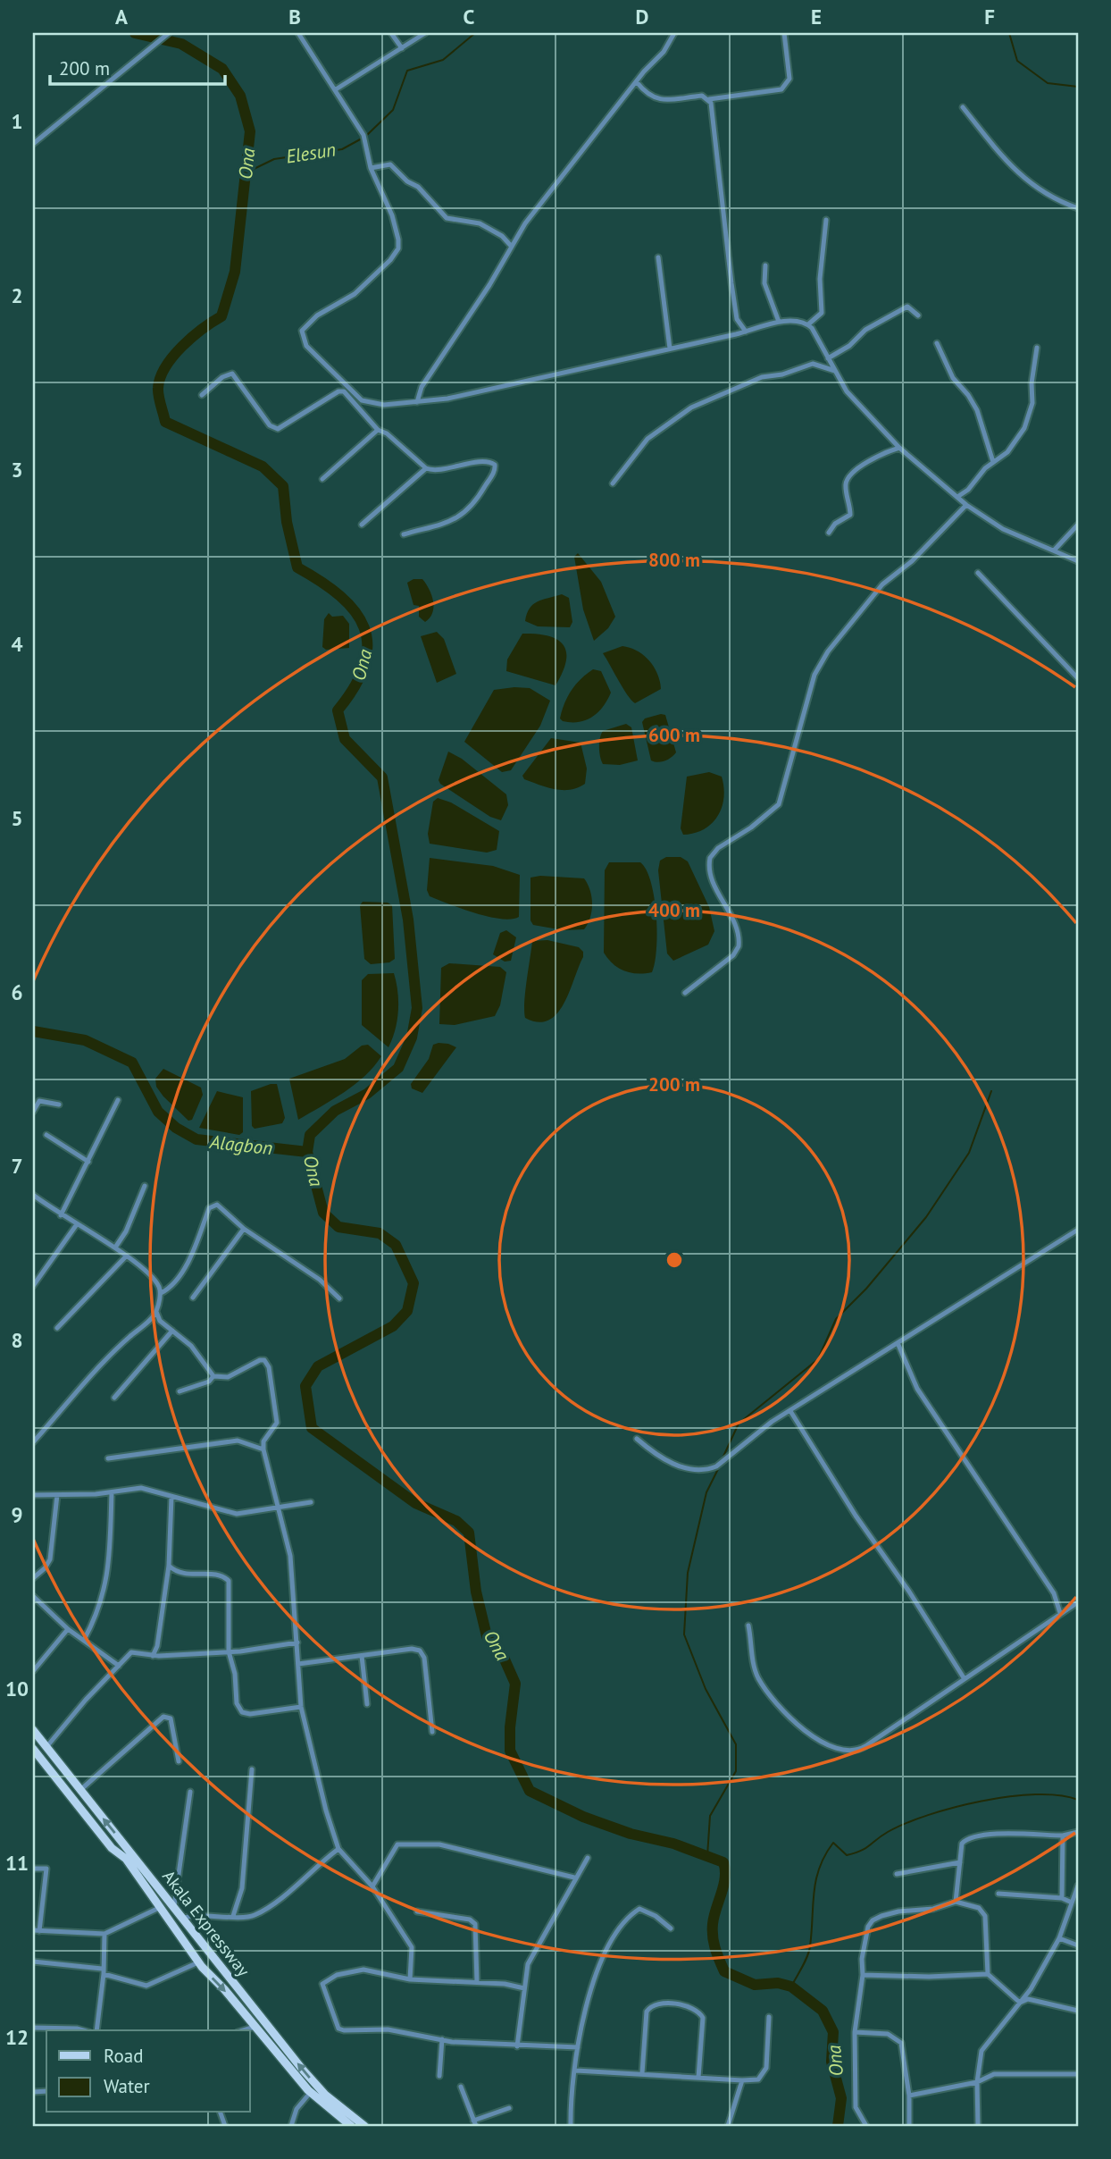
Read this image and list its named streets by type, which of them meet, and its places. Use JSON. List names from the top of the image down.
{
  "streets": {
    "main road": ["Akala Expressway"]
  },
  "water": ["Elesun", "Ona", "Alagbon"],
  "legend": ["Road", "Water"],
  "scale_bar": "200 m",
  "grid": {
    "columns": [
      "A",
      "B",
      "C",
      "D",
      "E",
      "F"
    ],
    "rows": [
      "1",
      "2",
      "3",
      "4",
      "5",
      "6",
      "7",
      "8",
      "9",
      "10",
      "11",
      "12"
    ]
  },
  "rings": [
    "800 m",
    "600 m",
    "400 m",
    "200 m"
  ]
}
